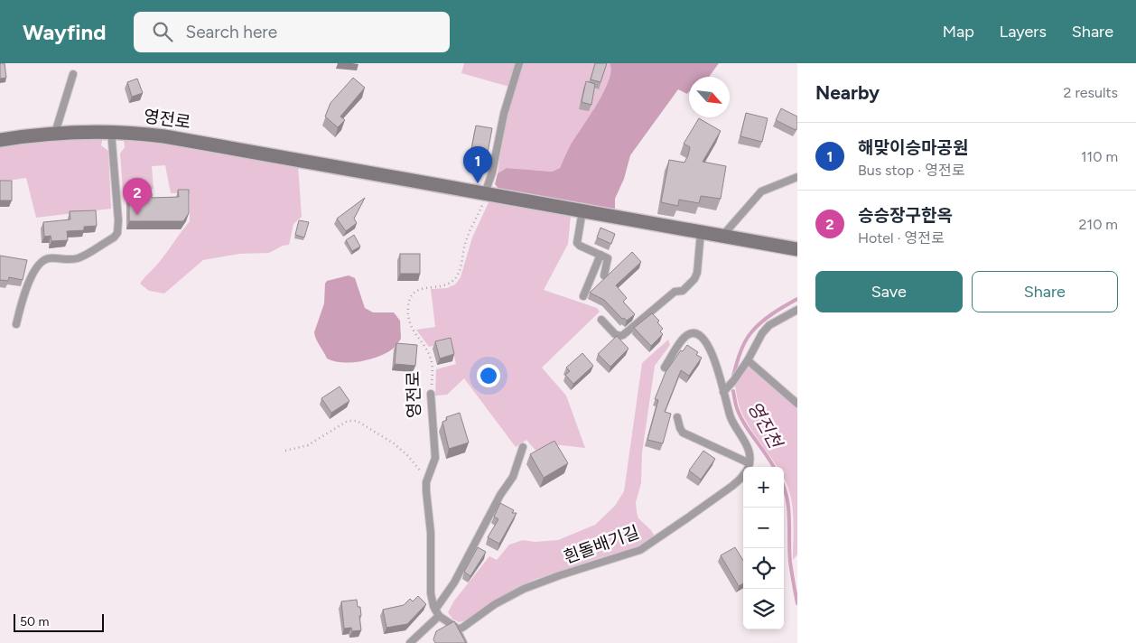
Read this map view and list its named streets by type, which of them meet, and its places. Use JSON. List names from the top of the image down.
{
  "streets": {
    "street": ["영전로"],
    "lane": ["흰돌배기길"]
  },
  "water": ["영진천"],
  "scale_bar": "50 m",
  "north": "bottom right",
  "page": {
    "header": "Wayfind",
    "search": "Search here",
    "nav": ["Map", "Layers", "Share"],
    "heading": ["Nearby", "2 results"],
    "list": [
      {
        "mark": "1",
        "name": "해맞이승마공원",
        "note": "Bus stop · 영전로",
        "value": "110 m"
      },
      {
        "mark": "2",
        "name": "승승장구한옥",
        "note": "Hotel · 영전로",
        "value": "210 m"
      }
    ],
    "pins": ["1", "2"],
    "buttons": ["Save", "Share"],
    "map_buttons": ["+", "−"],
    "scale": "50 m"
  }
}
